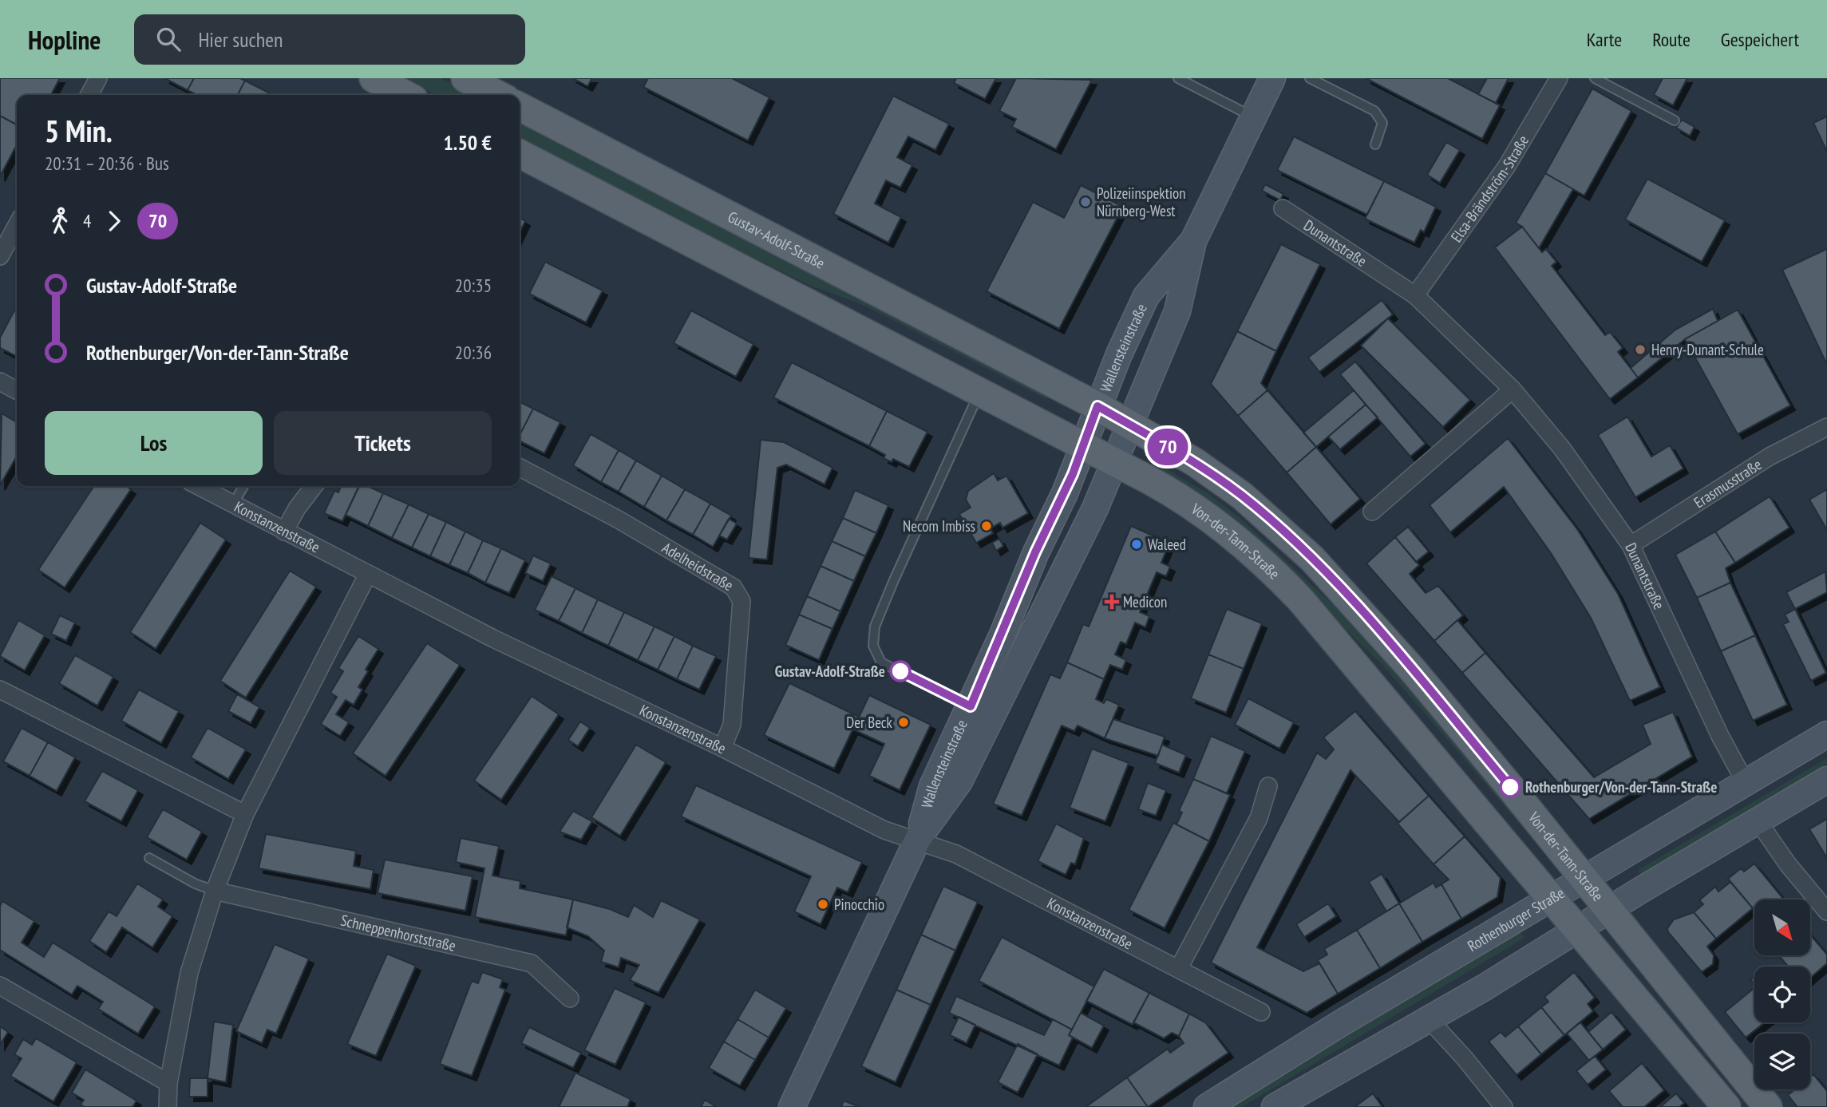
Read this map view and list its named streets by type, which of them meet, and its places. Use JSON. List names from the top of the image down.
{
  "streets": {
    "main road": ["Gustav-Adolf-Straße", "Von-der-Tann-Straße"],
    "street": [
      "Elsa-Brändström-Straße",
      "Dunantstraße",
      "Wallensteinstraße",
      "Erasmusstraße",
      "Konstanzenstraße",
      "Adelheidstraße",
      "Rothenburger Straße",
      "Schneppenhorststraße"
    ]
  },
  "crossings": [
    ["Elsa-Brändström-Straße", "Dunantstraße"],
    ["Gustav-Adolf-Straße", "Wallensteinstraße"],
    ["Gustav-Adolf-Straße", "Von-der-Tann-Straße"],
    ["Dunantstraße", "Erasmusstraße"],
    ["Dunantstraße", "Rothenburger Straße"],
    ["Wallensteinstraße", "Konstanzenstraße"],
    ["Wallensteinstraße", "Von-der-Tann-Straße"],
    ["Konstanzenstraße", "Adelheidstraße"],
    ["Von-der-Tann-Straße", "Rothenburger Straße"]
  ],
  "places": {
    "other": [
      "Polizeiinspektion Nürnberg-West",
      "Henry-Dunant-Schule",
      "Necom Imbiss",
      "Waleed",
      "Gustav-Adolf-Straße",
      "Der Beck",
      "Rothenburger/Von-der-Tann-Straße",
      "Pinocchio"
    ],
    "health": ["Medicon"]
  },
  "lines": ["bus line 70"],
  "north": "bottom right",
  "page": {
    "header": "Hopline",
    "search": "Hier suchen",
    "nav": ["Karte", "Route", "Gespeichert"],
    "on_map": "70",
    "heading": ["5 Min.", "20:31 – 20:36 · Bus", "1.50 €"],
    "legs": ["4", "70"],
    "list": [
      {
        "name": "Gustav-Adolf-Straße",
        "value": "20:35"
      },
      {
        "name": "Rothenburger/Von-der-Tann-Straße",
        "value": "20:36"
      }
    ],
    "buttons": ["Los", "Tickets"]
  }
}
